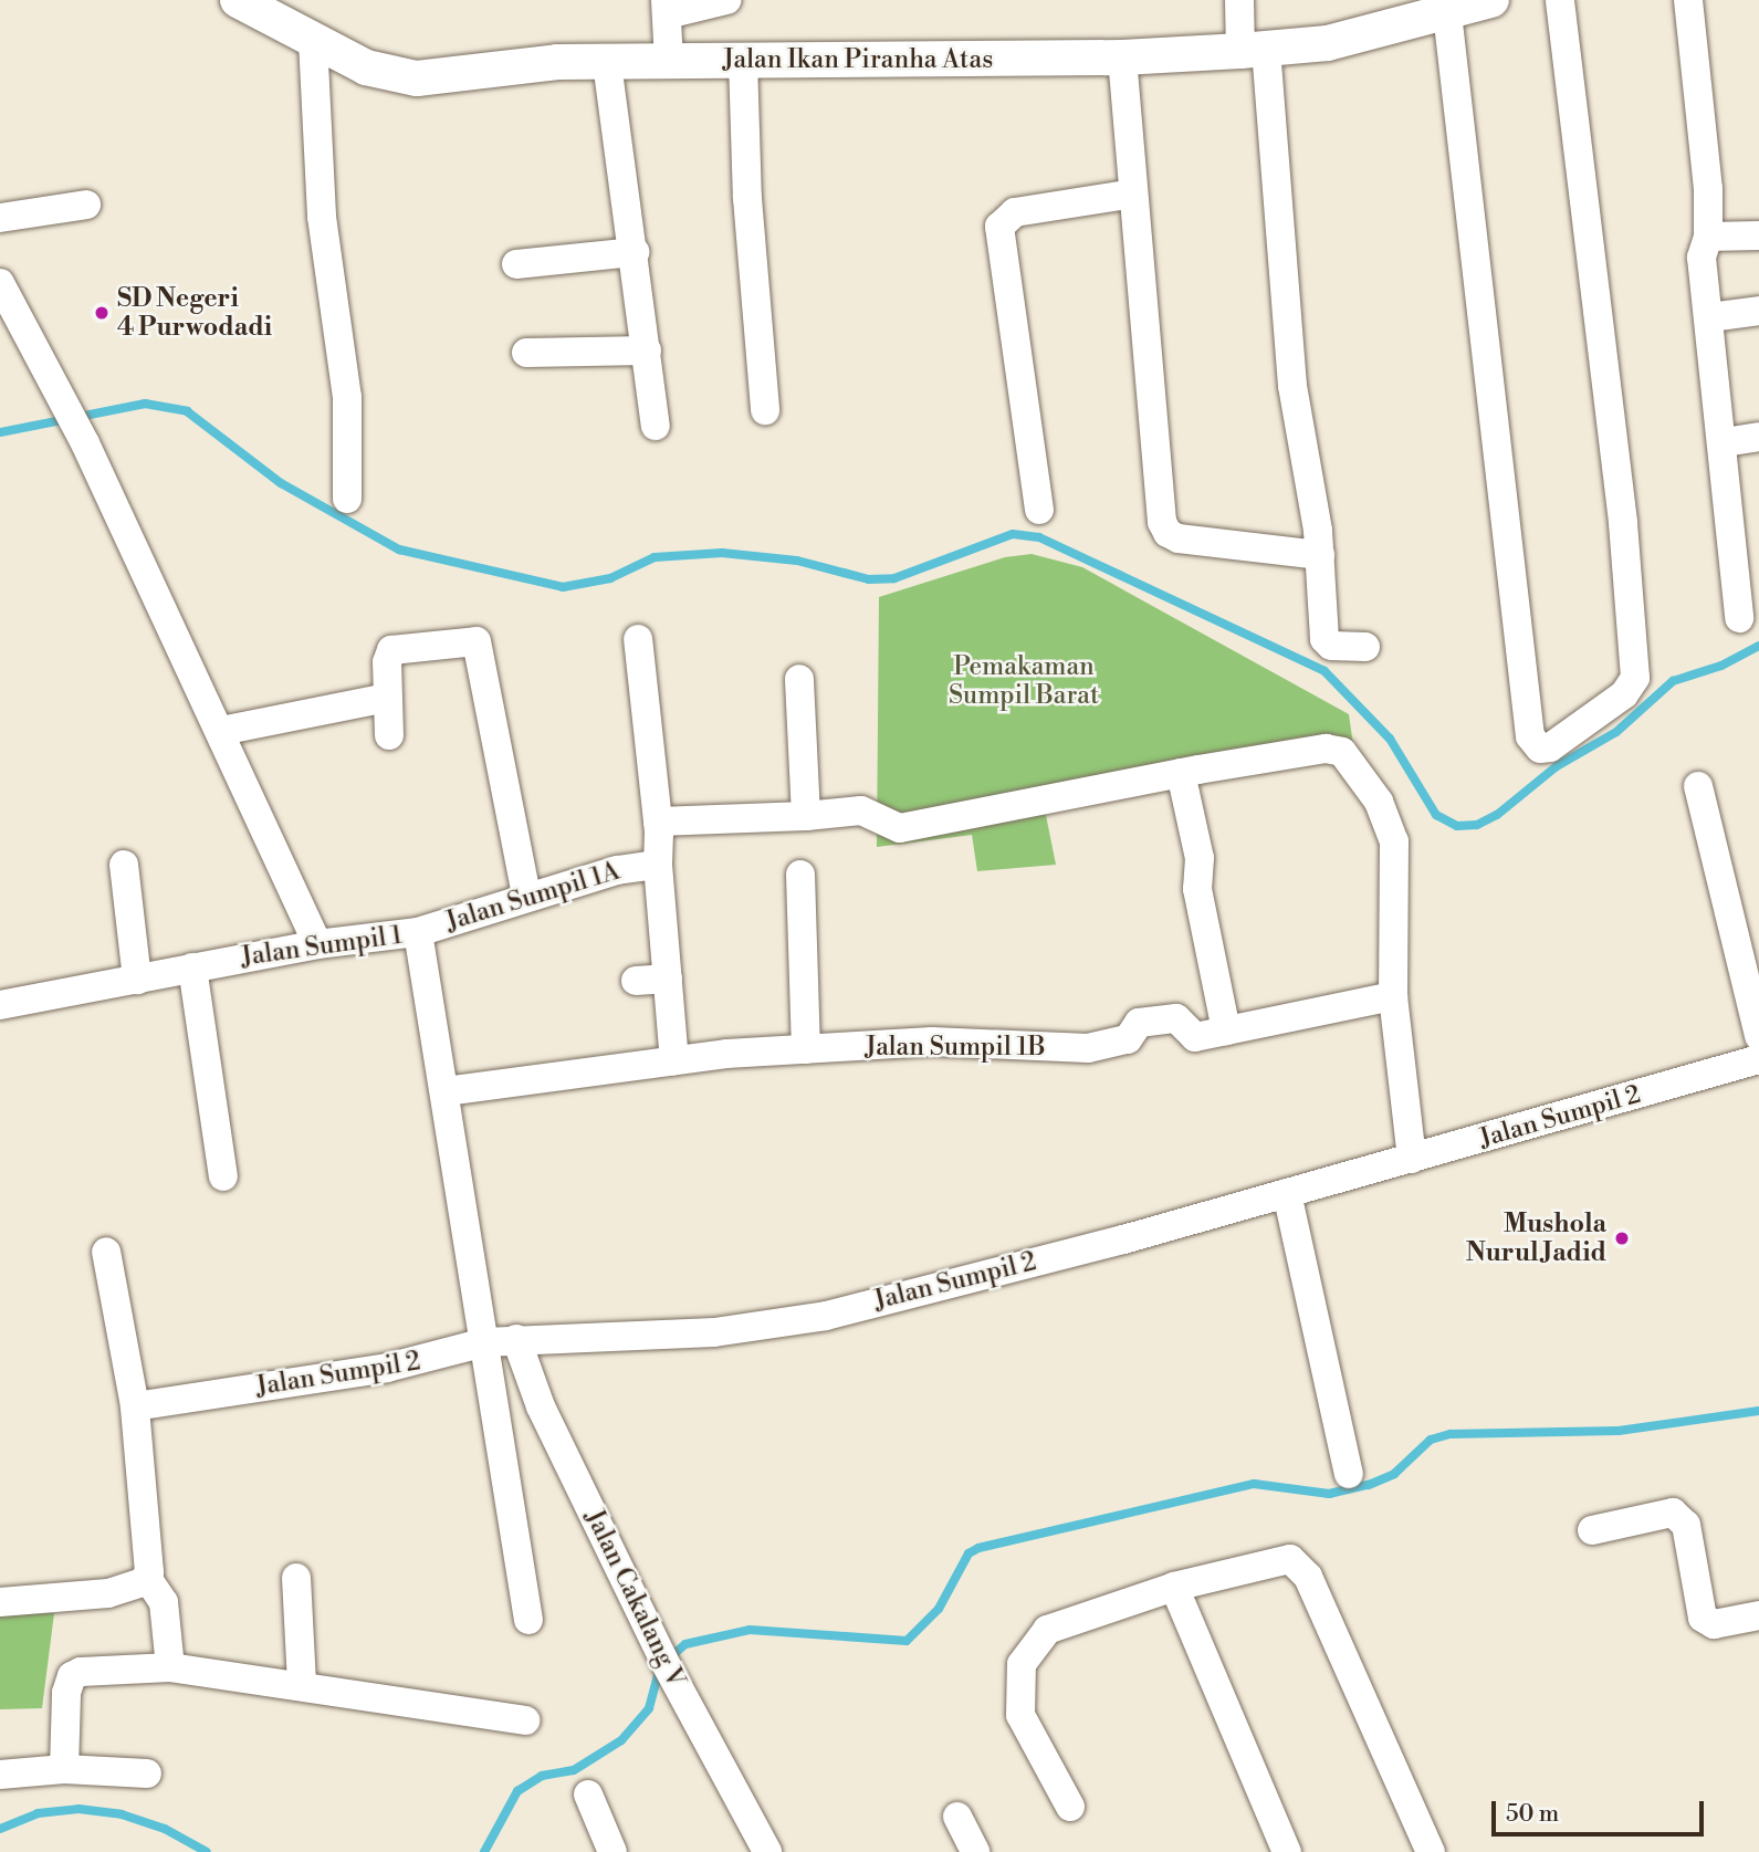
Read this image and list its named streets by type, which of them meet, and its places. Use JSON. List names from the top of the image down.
{
  "streets": {
    "street": [
      "Jalan Ikan Piranha Atas",
      "Jalan Sumpil 1A",
      "Jalan Sumpil 1",
      "Jalan Sumpil 1B",
      "Jalan Sumpil 2",
      "Jalan Cakalang V"
    ]
  },
  "crossings": [
    ["Jalan Sumpil 1A", "Jalan Sumpil 1"],
    ["Jalan Sumpil 1", "Jalan Sumpil 1B"],
    ["Jalan Sumpil 1", "Jalan Sumpil 2"],
    ["Jalan Sumpil 2", "Jalan Cakalang V"]
  ],
  "parks": ["Pemakaman Sumpil Barat"],
  "places": ["SD Negeri 4 Purwodadi", "Mushola Nurul Jadid"],
  "scale_bar": "50 m"
}
